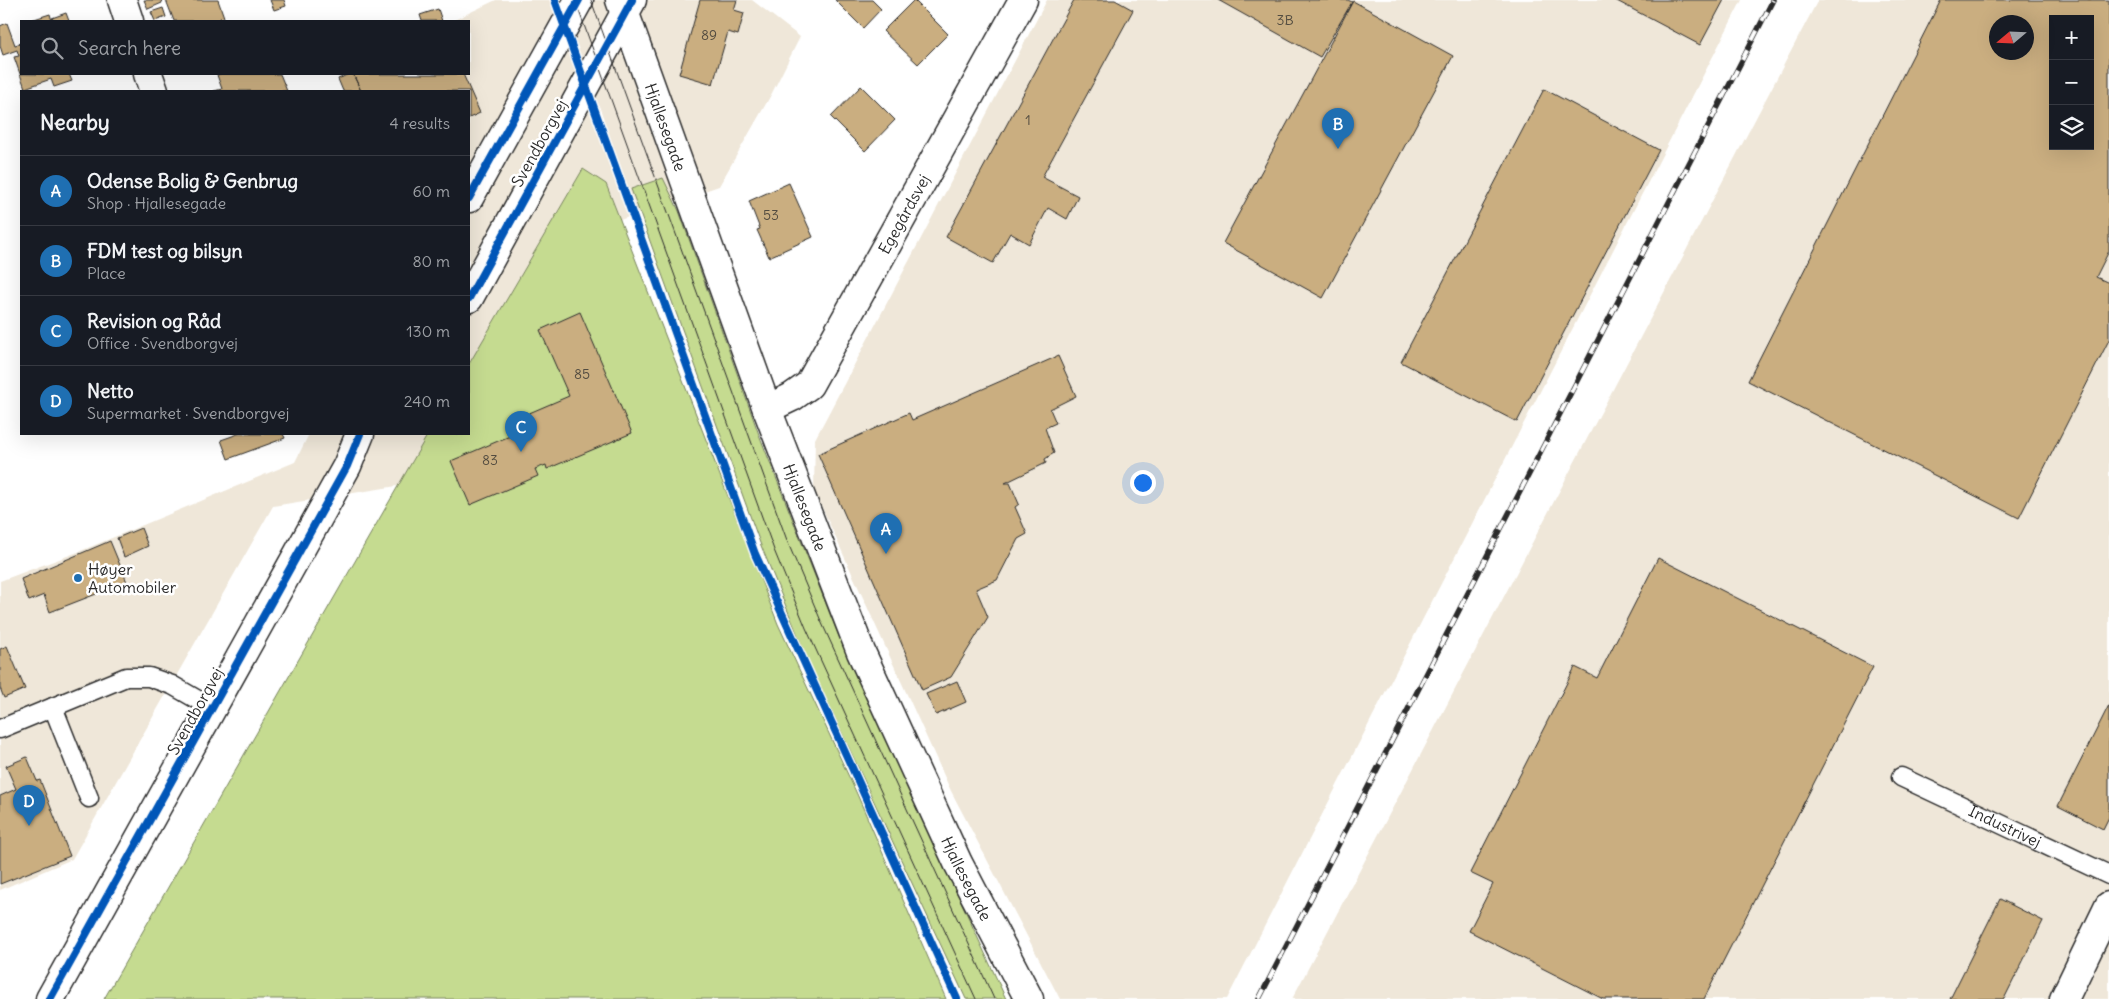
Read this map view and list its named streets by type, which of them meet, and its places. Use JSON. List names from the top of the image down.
{
  "streets": {
    "street": ["Hjallesegade", "Svendborgvej", "Egegårdsvej"],
    "lane": ["Industrivej"]
  },
  "crossings": [
    ["Hjallesegade", "Svendborgvej"],
    ["Hjallesegade", "Egegårdsvej"]
  ],
  "places": ["Høyer Automobiler"],
  "house_numbers": [
    "3B",
    "89",
    "1",
    "53",
    "85",
    "83"
  ],
  "north": "left",
  "page": {
    "map_buttons": ["+", "−"],
    "search": "Search here",
    "heading": ["Nearby", "4 results"],
    "pins": [
      "B",
      "C",
      "A",
      "D"
    ],
    "list": [
      {
        "mark": "A",
        "name": "Odense Bolig & Genbrug",
        "note": "Shop · Hjallesegade",
        "value": "60 m"
      },
      {
        "mark": "B",
        "name": "FDM test og bilsyn",
        "note": "Place",
        "value": "80 m"
      },
      {
        "mark": "C",
        "name": "Revision og Råd",
        "note": "Office · Svendborgvej",
        "value": "130 m"
      },
      {
        "mark": "D",
        "name": "Netto",
        "note": "Supermarket · Svendborgvej",
        "value": "240 m"
      }
    ]
  }
}
